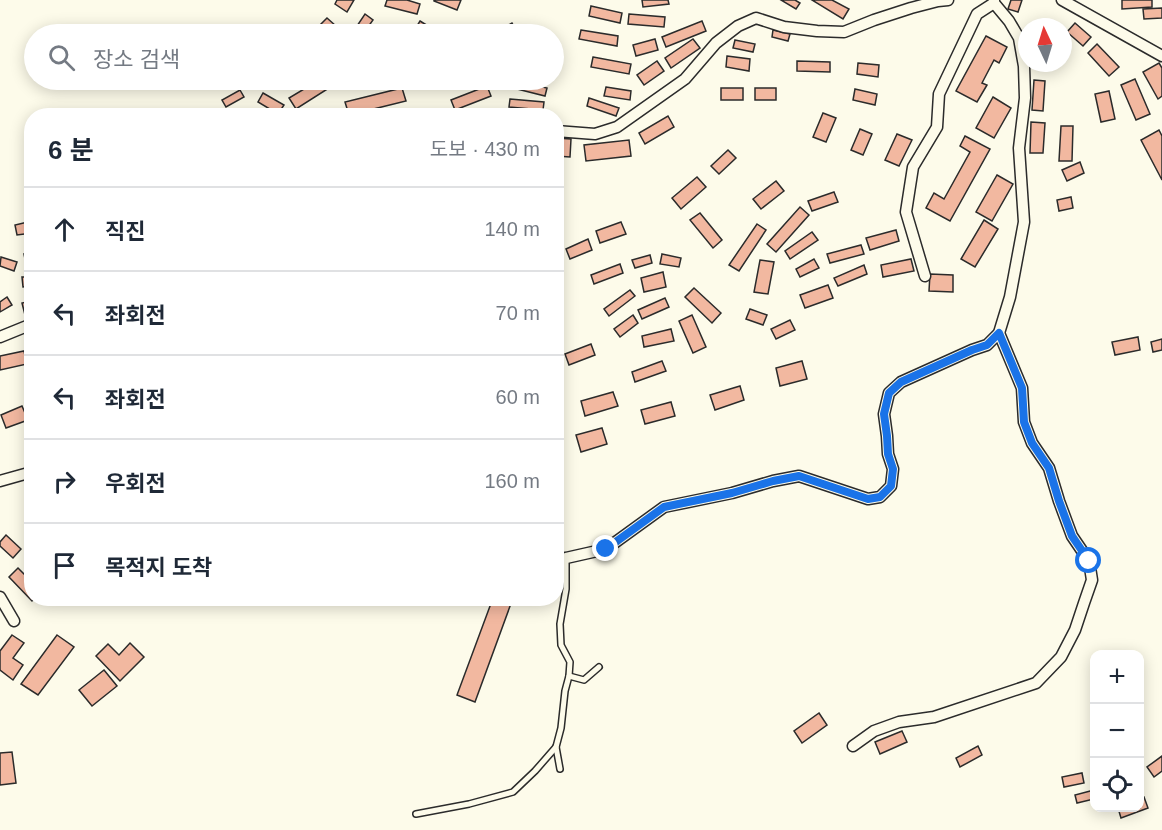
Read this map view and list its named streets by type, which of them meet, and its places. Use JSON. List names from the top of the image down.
{
  "north": "top",
  "page": {
    "search": "장소 검색",
    "heading": ["6 분", "도보 · 430 m"],
    "list": [
      ["직진", "140 m"],
      ["좌회전", "70 m"],
      ["좌회전", "60 m"],
      ["우회전", "160 m"],
      "목적지 도착"
    ],
    "map_buttons": ["+", "−"]
  }
}
